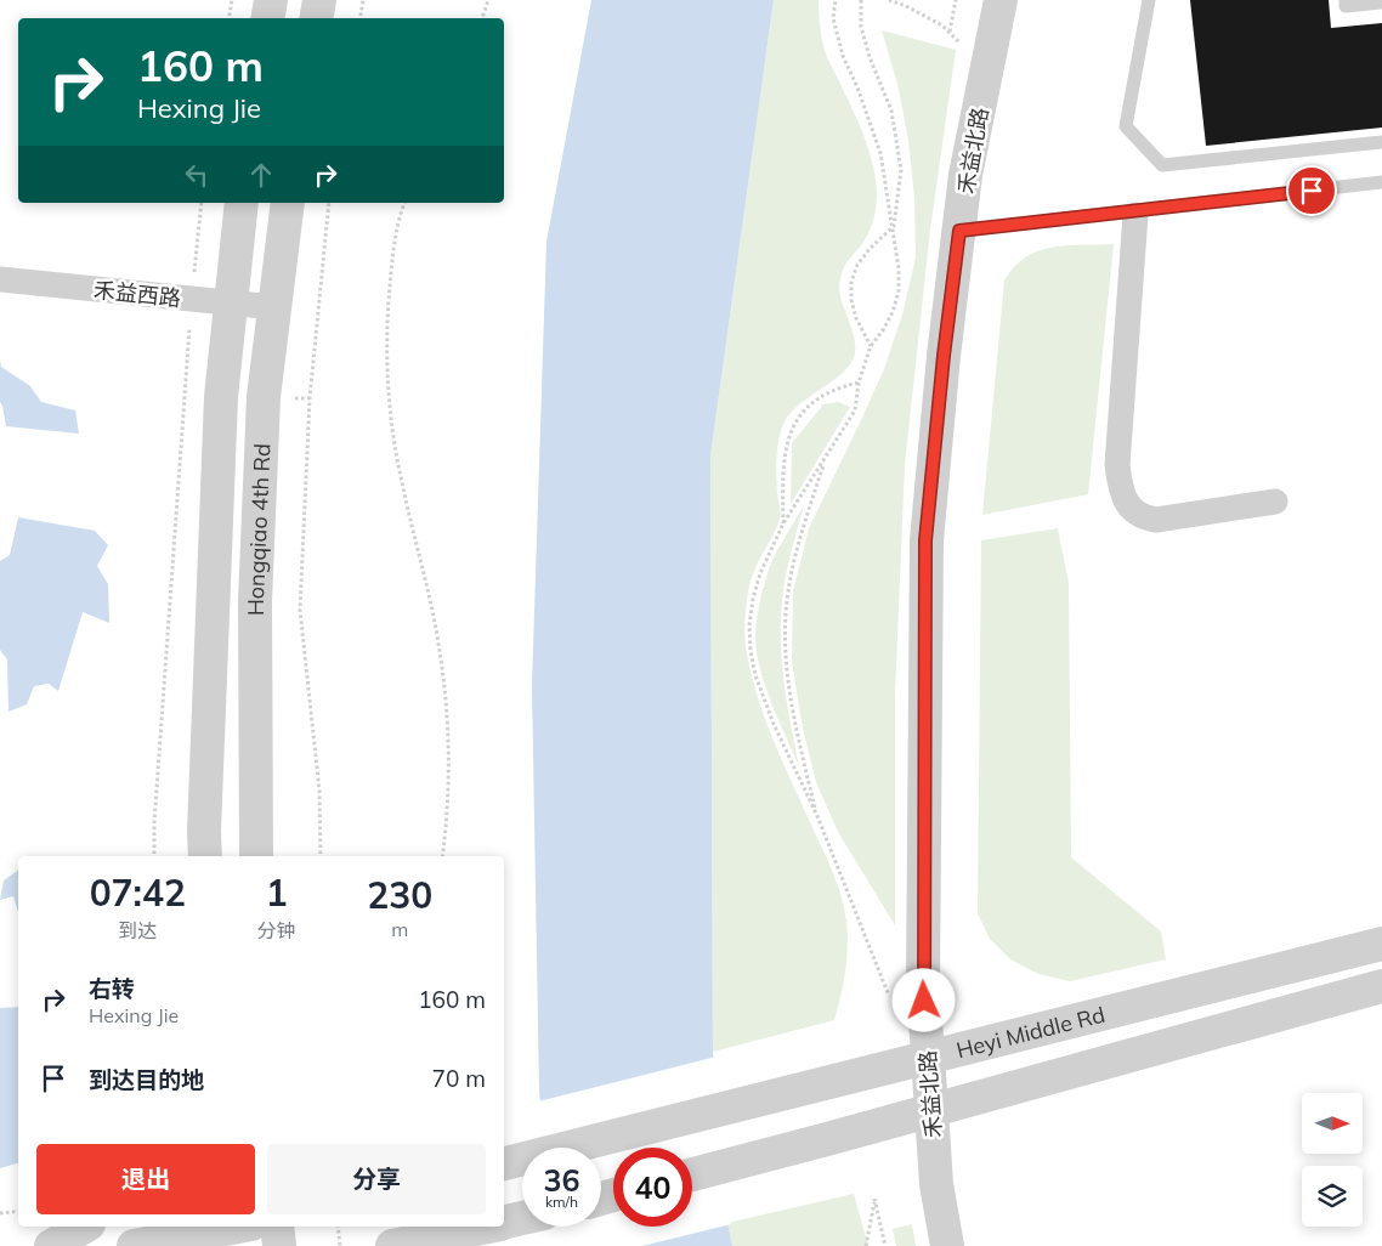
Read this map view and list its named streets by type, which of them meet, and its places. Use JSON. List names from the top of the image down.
{
  "streets": {
    "street": [
      "禾益北路",
      "禾益西路",
      "Hongqiao 4th Rd",
      "Heyi Middle Rd"
    ]
  },
  "crossings": [
    ["禾益北路", "Heyi Middle Rd"],
    ["禾益西路", "Hongqiao 4th Rd"]
  ],
  "north": "right",
  "page": {
    "turn": ["160 m", "Hexing Jie"],
    "eta": [
      "07:42",
      "到达",
      "1",
      "分钟",
      "230",
      "m"
    ],
    "list": [
      {
        "name": "右转",
        "note": "Hexing Jie",
        "value": "160 m"
      },
      {
        "name": "到达目的地",
        "value": "70 m"
      }
    ],
    "buttons": ["退出", "分享"],
    "speed": "36 km/h",
    "limit": "40"
  }
}
